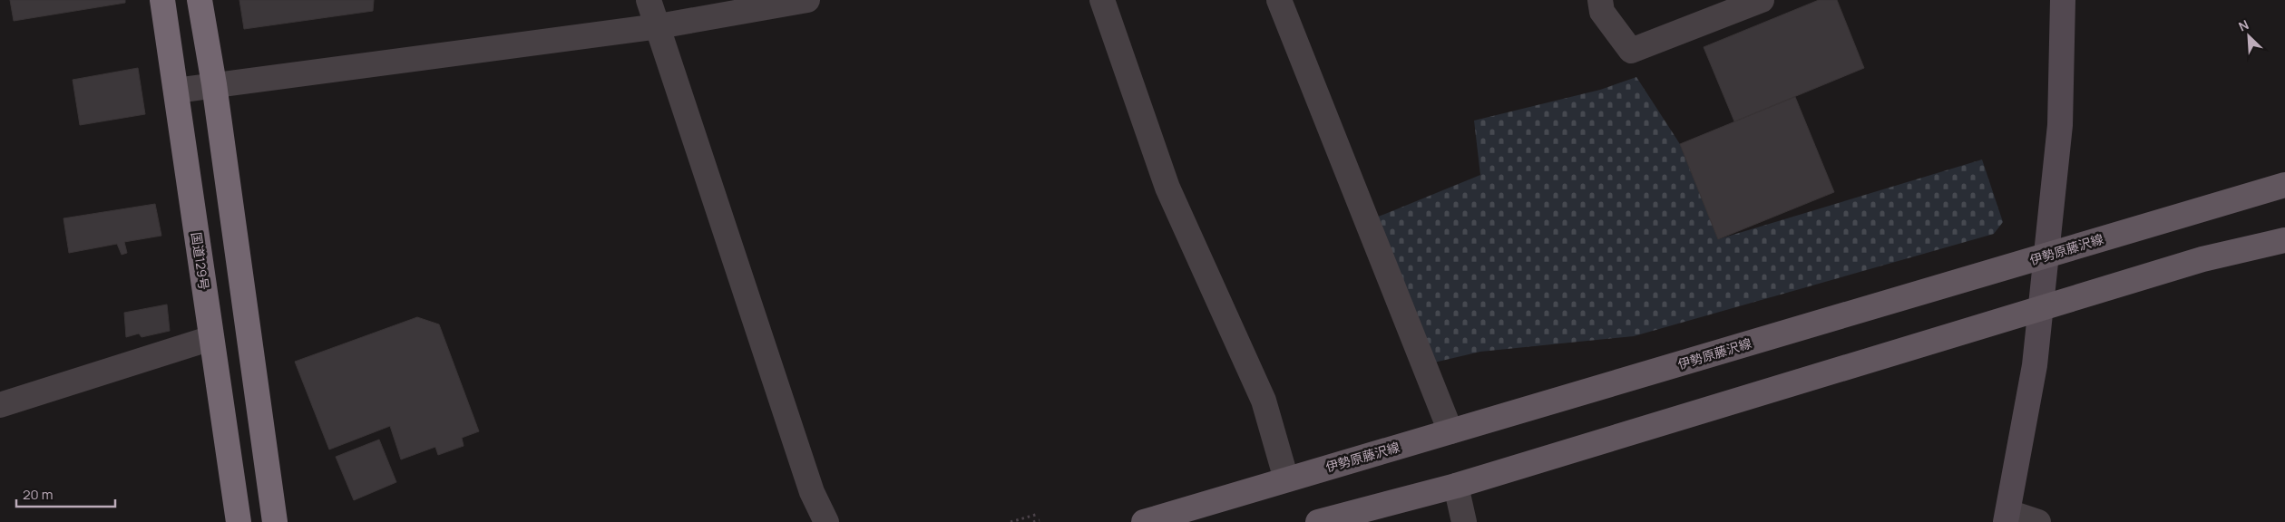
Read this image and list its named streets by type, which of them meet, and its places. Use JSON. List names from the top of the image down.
{
  "streets": {
    "highway": ["国道129号"],
    "main road": ["伊勢原藤沢線"]
  },
  "scale_bar": "20 m",
  "north": "top left"
}
